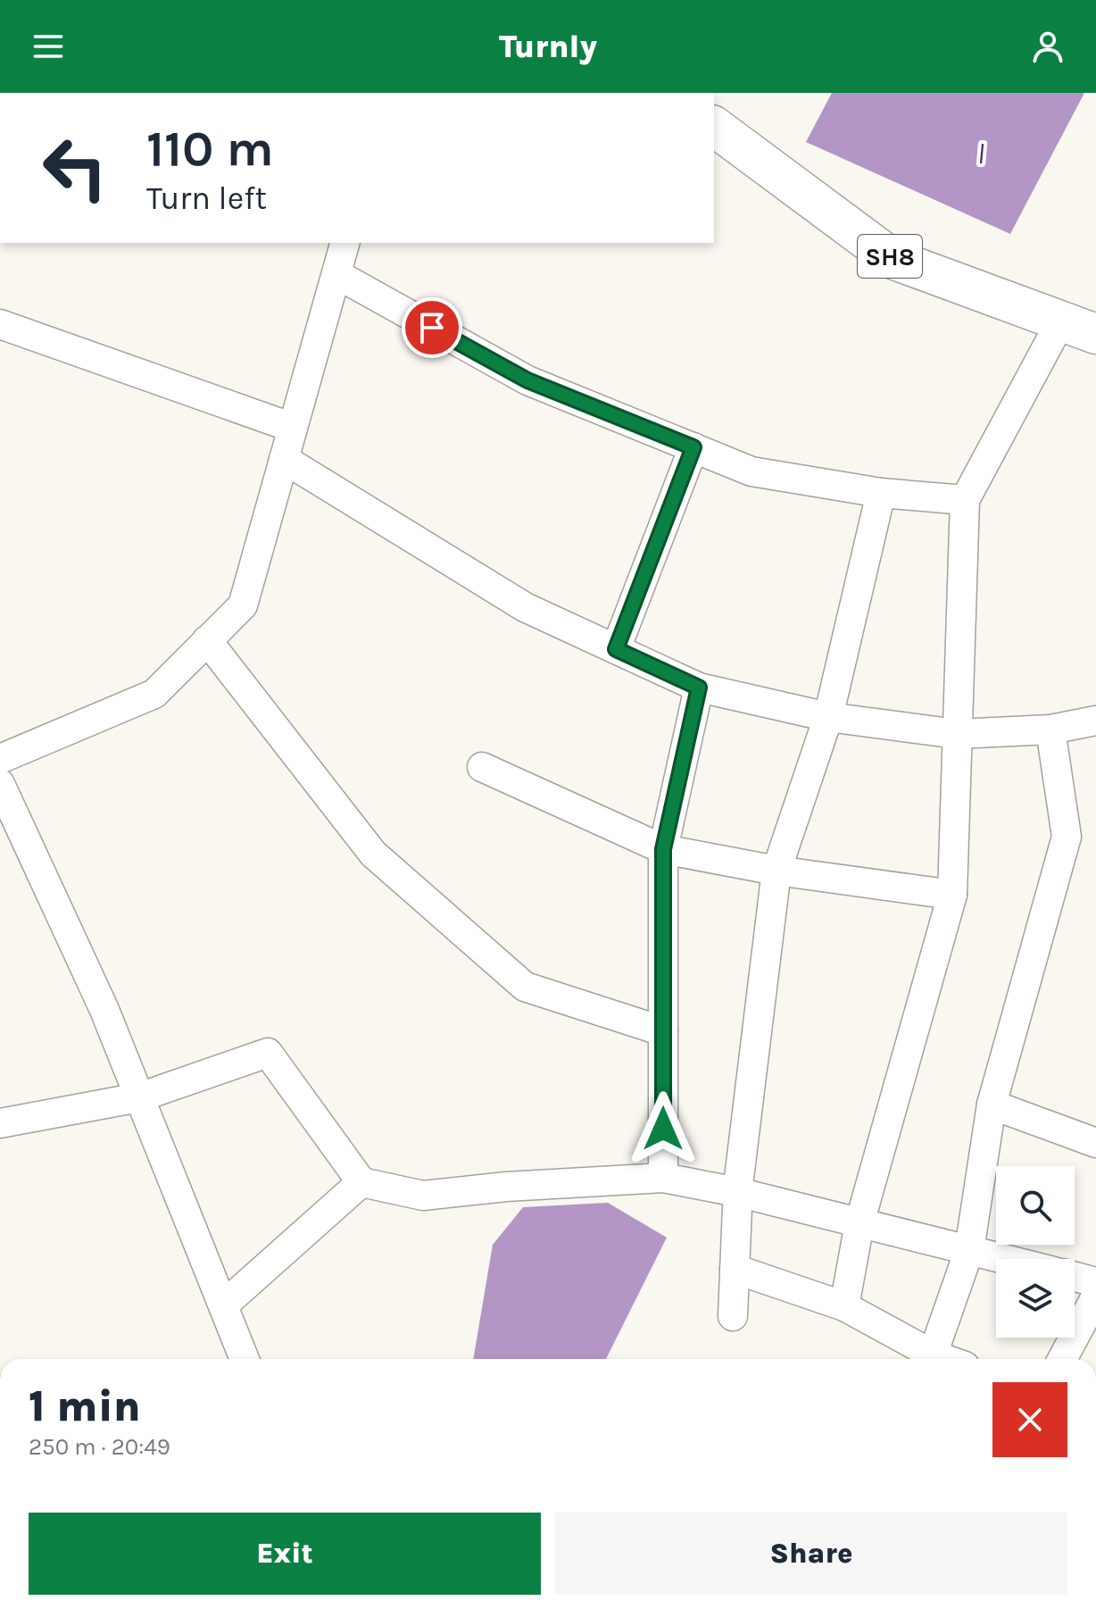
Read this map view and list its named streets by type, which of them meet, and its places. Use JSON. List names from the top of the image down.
{
  "streets": {
    "main road": ["SH8"]
  },
  "water": ["l"],
  "page": {
    "header": "Turnly",
    "turn": ["110 m", "Turn left"],
    "heading": ["1 min", "250 m · 20:49"],
    "buttons": ["Exit", "Share"]
  }
}
